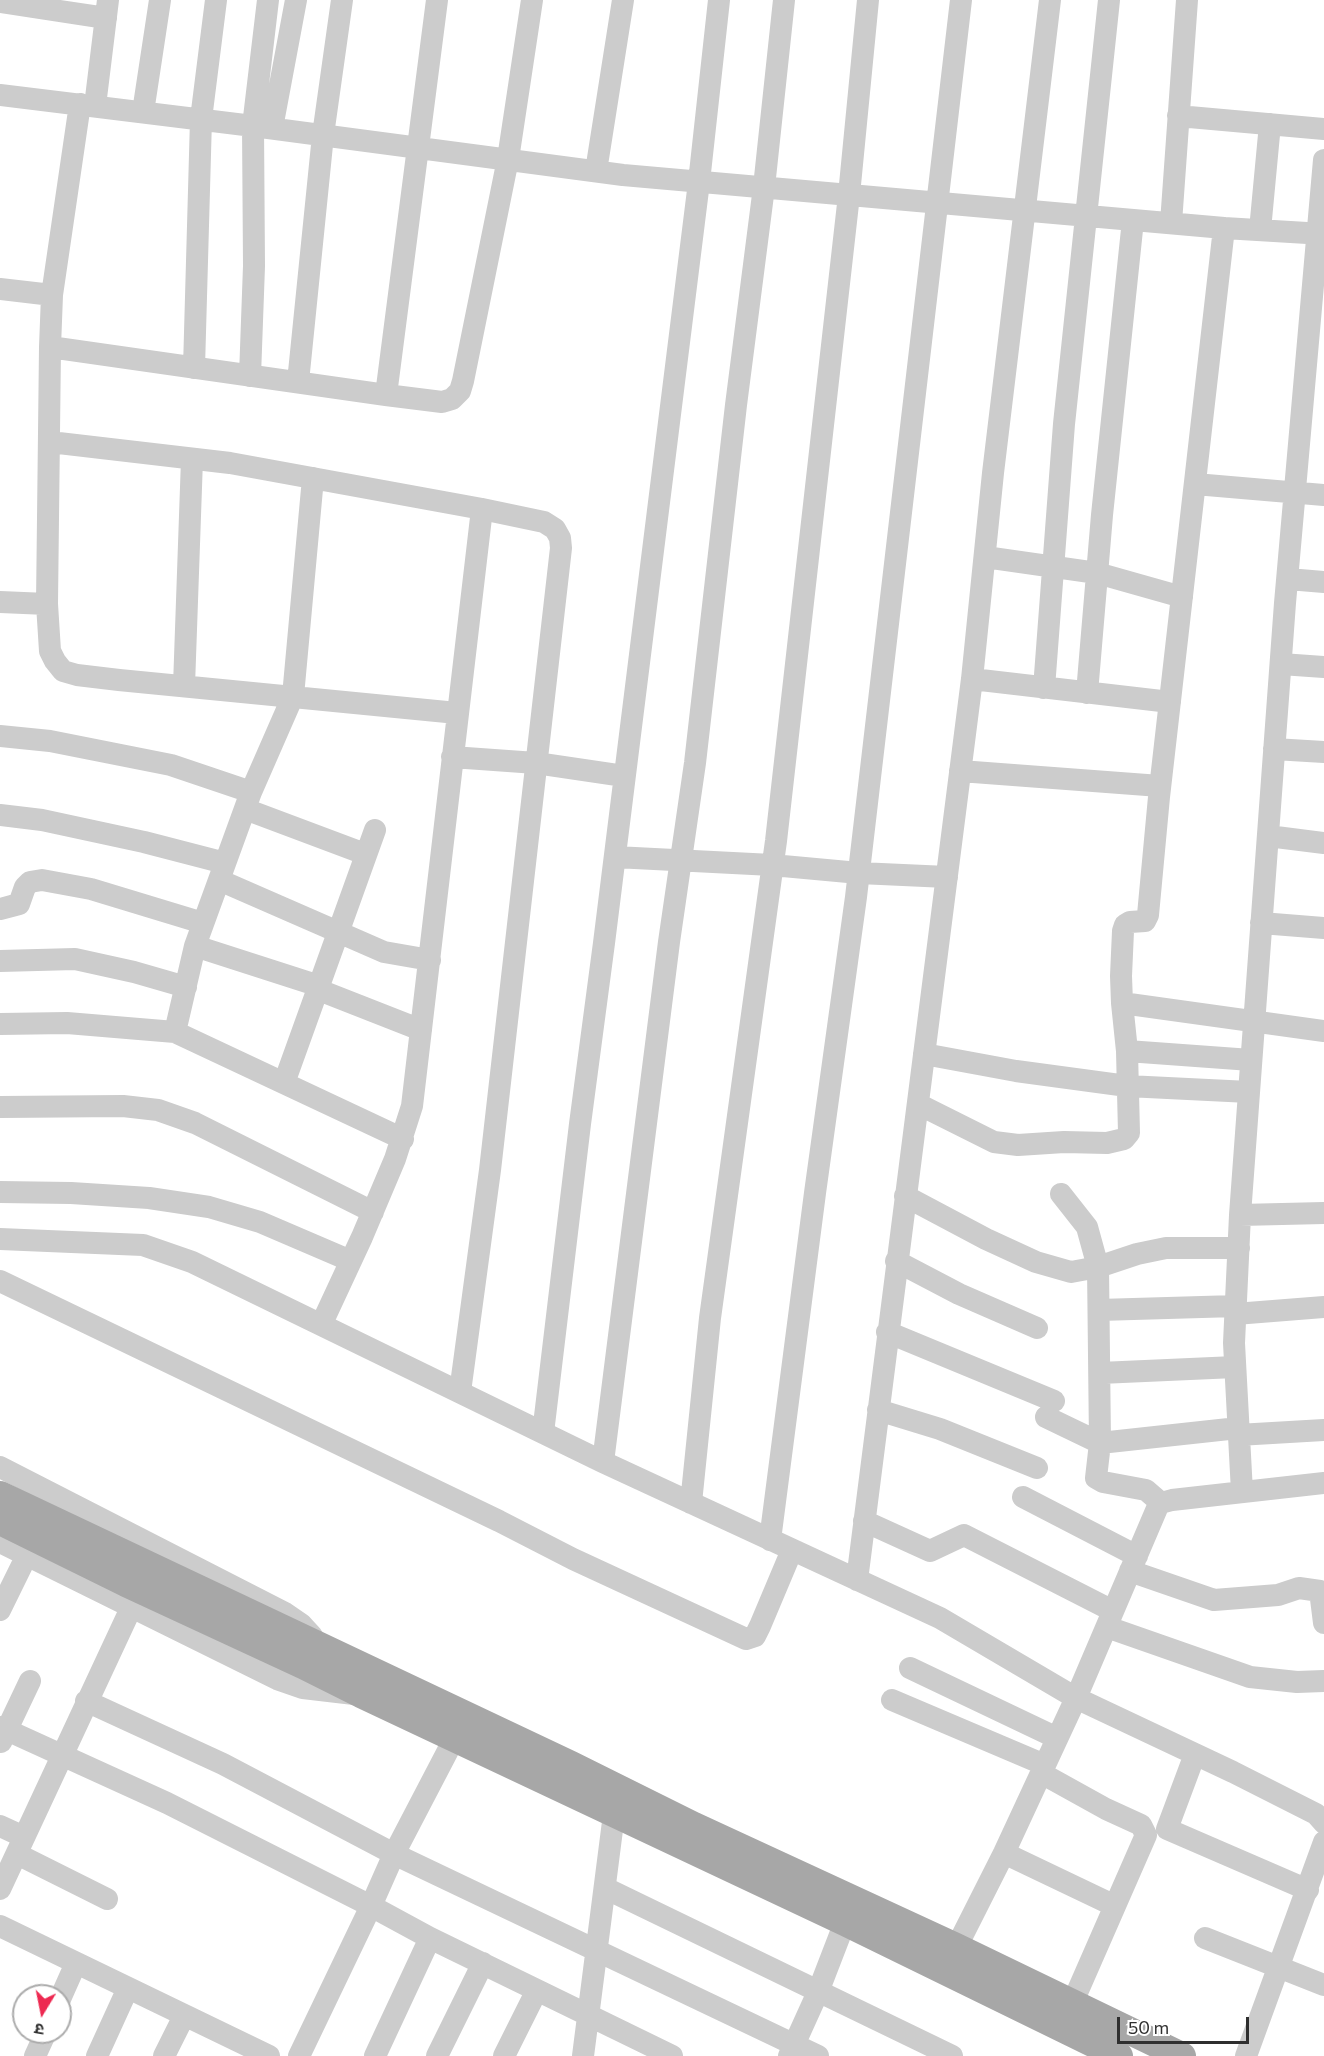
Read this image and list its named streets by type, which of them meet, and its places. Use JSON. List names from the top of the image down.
{
  "scale_bar": "50 m",
  "north": "bottom"
}
